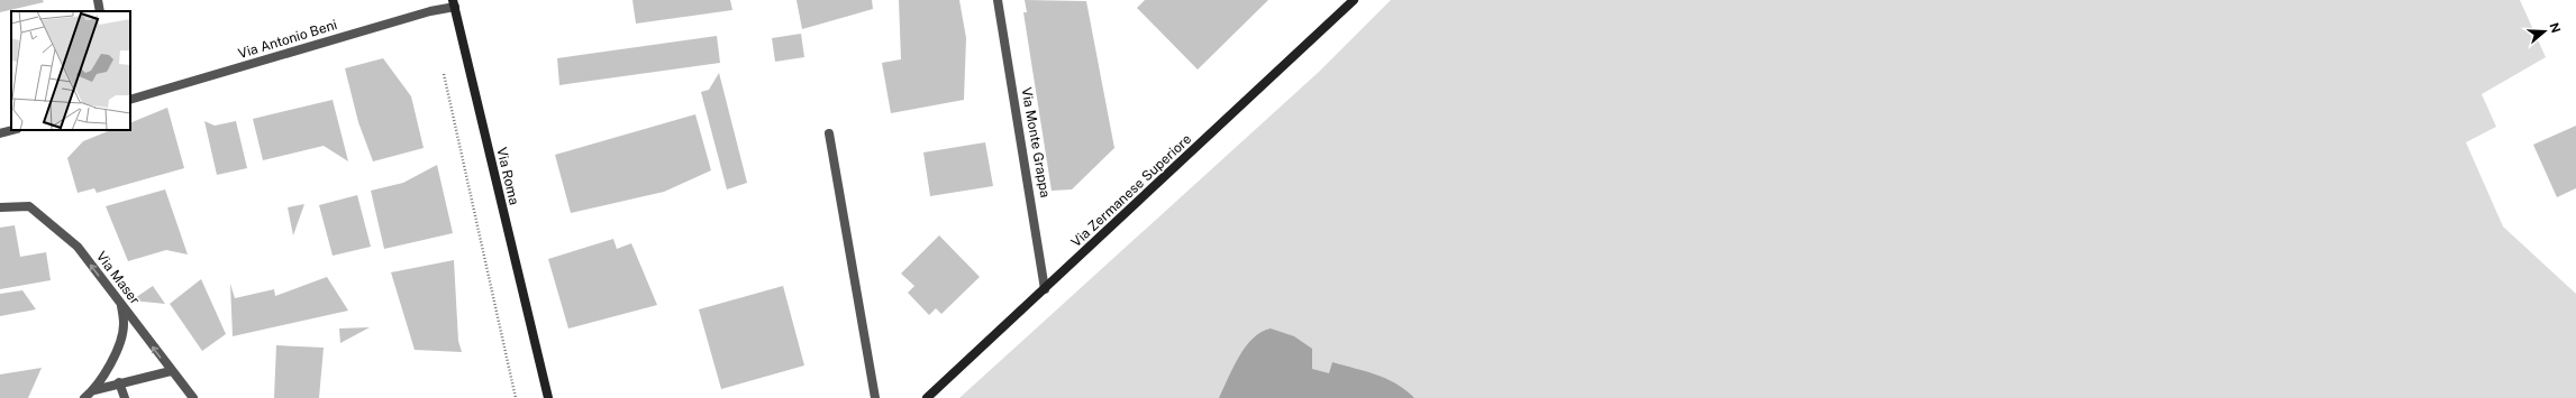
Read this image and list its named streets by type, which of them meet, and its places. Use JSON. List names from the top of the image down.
{
  "streets": {
    "street": [
      "Via Antonio Beni",
      "Via Monte Grappa",
      "Via Roma",
      "Via Zermanese Superiore",
      "Via Maser"
    ]
  },
  "crossings": [
    ["Via Antonio Beni", "Via Roma"],
    ["Via Monte Grappa", "Via Zermanese Superiore"]
  ],
  "one_way": ["Via Maser"],
  "north": "right"
}
